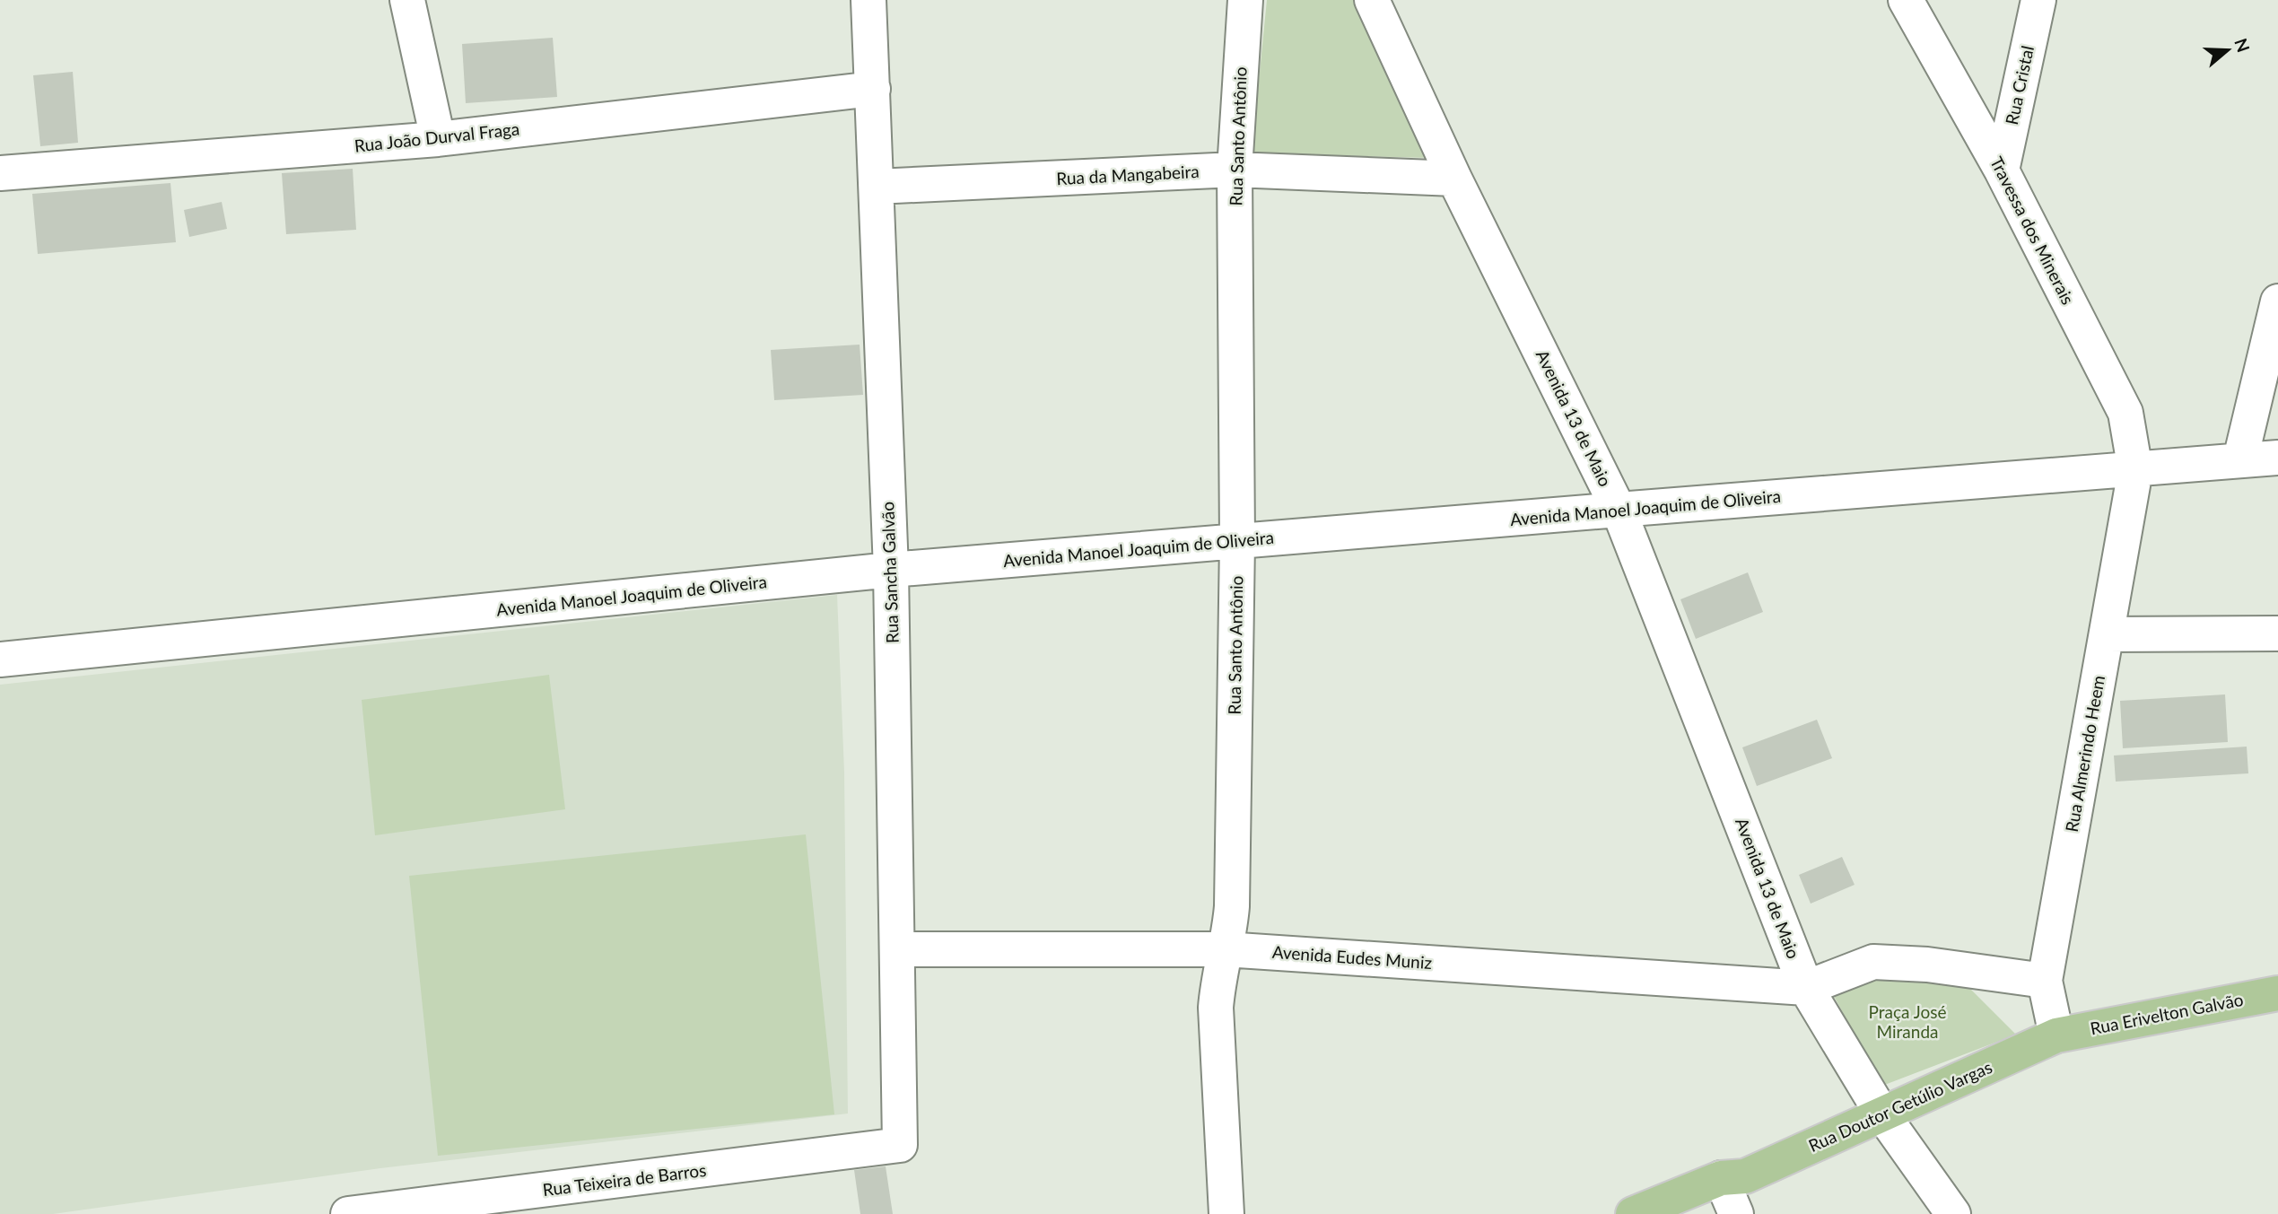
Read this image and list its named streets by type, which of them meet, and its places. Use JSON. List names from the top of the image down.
{
  "streets": {
    "main road": ["Rua Erivelton Galvão", "Rua Doutor Getúlio Vargas"],
    "street": [
      "Rua Cristal",
      "Rua Santo Antônio",
      "Rua João Durval Fraga",
      "Rua da Mangabeira",
      "Travessa dos Minerais",
      "Avenida 13 de Maio",
      "Avenida Manoel Joaquim de Oliveira",
      "Rua Sancha Galvão",
      "Rua Almerindo Heem",
      "Avenida Eudes Muniz",
      "Rua Teixeira de Barros"
    ]
  },
  "crossings": [
    ["Rua Cristal", "Travessa dos Minerais"],
    ["Rua Santo Antônio", "Rua da Mangabeira"],
    ["Rua Santo Antônio", "Avenida Manoel Joaquim de Oliveira"],
    ["Rua Santo Antônio", "Avenida Eudes Muniz"],
    ["Rua João Durval Fraga", "Rua Sancha Galvão"],
    ["Rua da Mangabeira", "Avenida 13 de Maio"],
    ["Rua da Mangabeira", "Rua Sancha Galvão"],
    ["Travessa dos Minerais", "Avenida Manoel Joaquim de Oliveira"],
    ["Travessa dos Minerais", "Rua Almerindo Heem"],
    ["Avenida 13 de Maio", "Avenida Manoel Joaquim de Oliveira"],
    ["Avenida 13 de Maio", "Avenida Eudes Muniz"],
    ["Avenida Manoel Joaquim de Oliveira", "Rua Sancha Galvão"],
    ["Avenida Manoel Joaquim de Oliveira", "Rua Almerindo Heem"],
    ["Rua Sancha Galvão", "Avenida Eudes Muniz"],
    ["Rua Sancha Galvão", "Rua Teixeira de Barros"],
    ["Rua Almerindo Heem", "Rua Erivelton Galvão"],
    ["Rua Almerindo Heem", "Rua Doutor Getúlio Vargas"],
    ["Rua Erivelton Galvão", "Rua Doutor Getúlio Vargas"]
  ],
  "parks": ["Praça José Miranda"],
  "north": "right"
}
